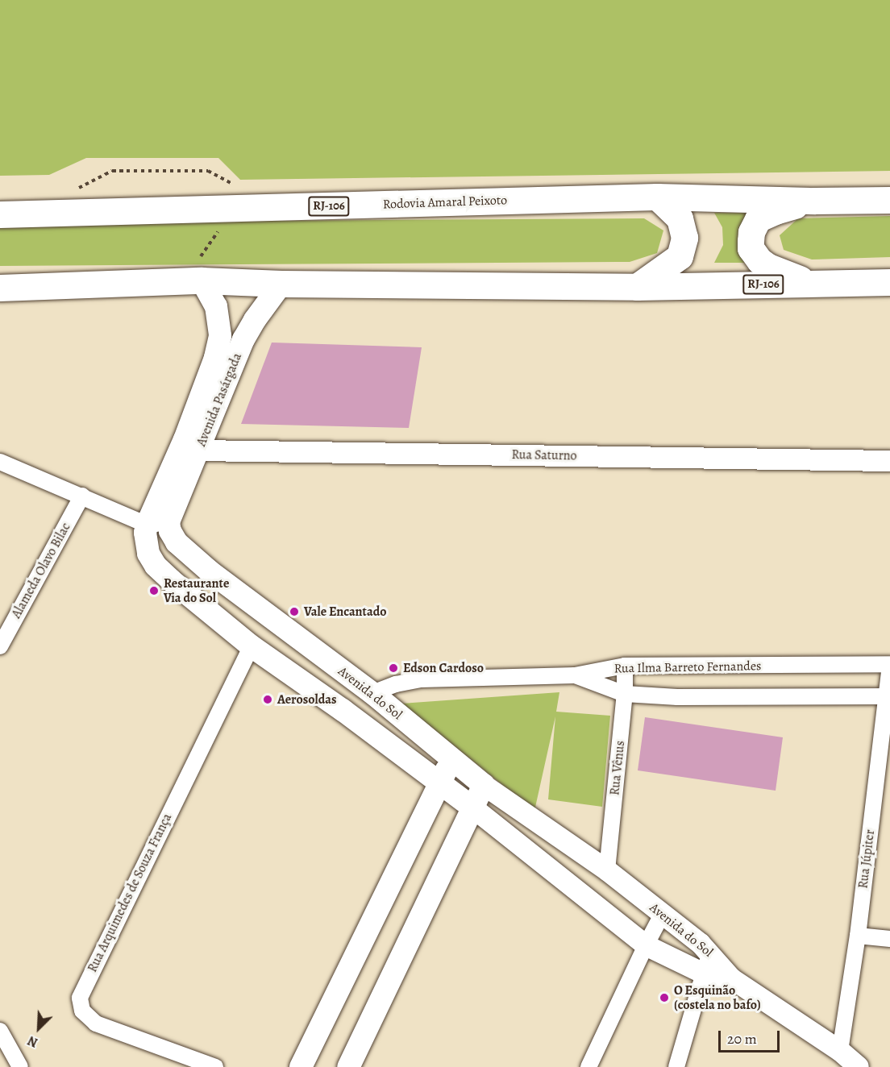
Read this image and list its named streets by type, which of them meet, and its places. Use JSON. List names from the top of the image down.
{
  "streets": {
    "highway": ["Rodovia Amaral Peixoto", "RJ-106"],
    "main road": ["Avenida Pasárgada", "Avenida do Sol"],
    "street": [
      "Rua Saturno",
      "Alameda Olavo Bilac",
      "Rua Ilma Barreto Fernandes",
      "Rua Vênus",
      "Rua Júpiter",
      "Rua Arquimedes de Souza França"
    ]
  },
  "crossings": [
    ["RJ-106", "Avenida Pasárgada"],
    ["Avenida Pasárgada", "Rua Saturno"],
    ["Avenida Pasárgada", "Avenida do Sol"],
    ["Rua Ilma Barreto Fernandes", "Avenida do Sol"],
    ["Rua Ilma Barreto Fernandes", "Rua Vênus"],
    ["Rua Ilma Barreto Fernandes", "Rua Júpiter"],
    ["Avenida do Sol", "Rua Vênus"],
    ["Avenida do Sol", "Rua Arquimedes de Souza França"]
  ],
  "places": [
    "Restaurante Via do Sol",
    "Vale Encantado",
    "Edson Cardoso",
    "Aerosoldas",
    "O Esquinão (costela no bafo)"
  ],
  "scale_bar": "20 m",
  "north": "bottom left"
}
